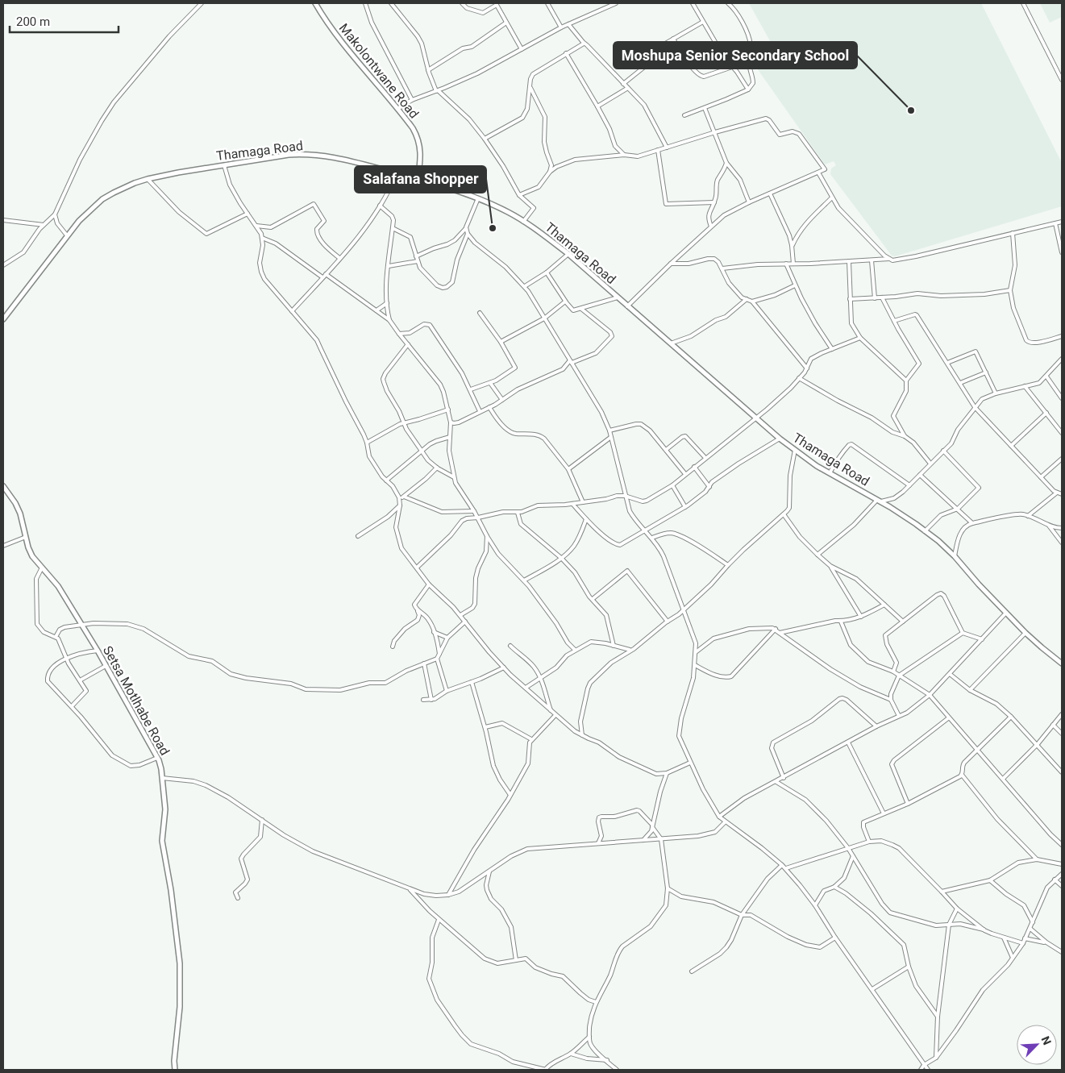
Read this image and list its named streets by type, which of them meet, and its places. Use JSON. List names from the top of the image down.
{
  "streets": {
    "main road": ["Makolontwane Road", "Thamaga Road", "Setsa Motlhabe Road"]
  },
  "crossings": [
    ["Makolontwane Road", "Thamaga Road"]
  ],
  "places": ["Moshupa Senior Secondary School", "Salafana Shopper"],
  "scale_bar": "200 m",
  "north": "top right"
}
